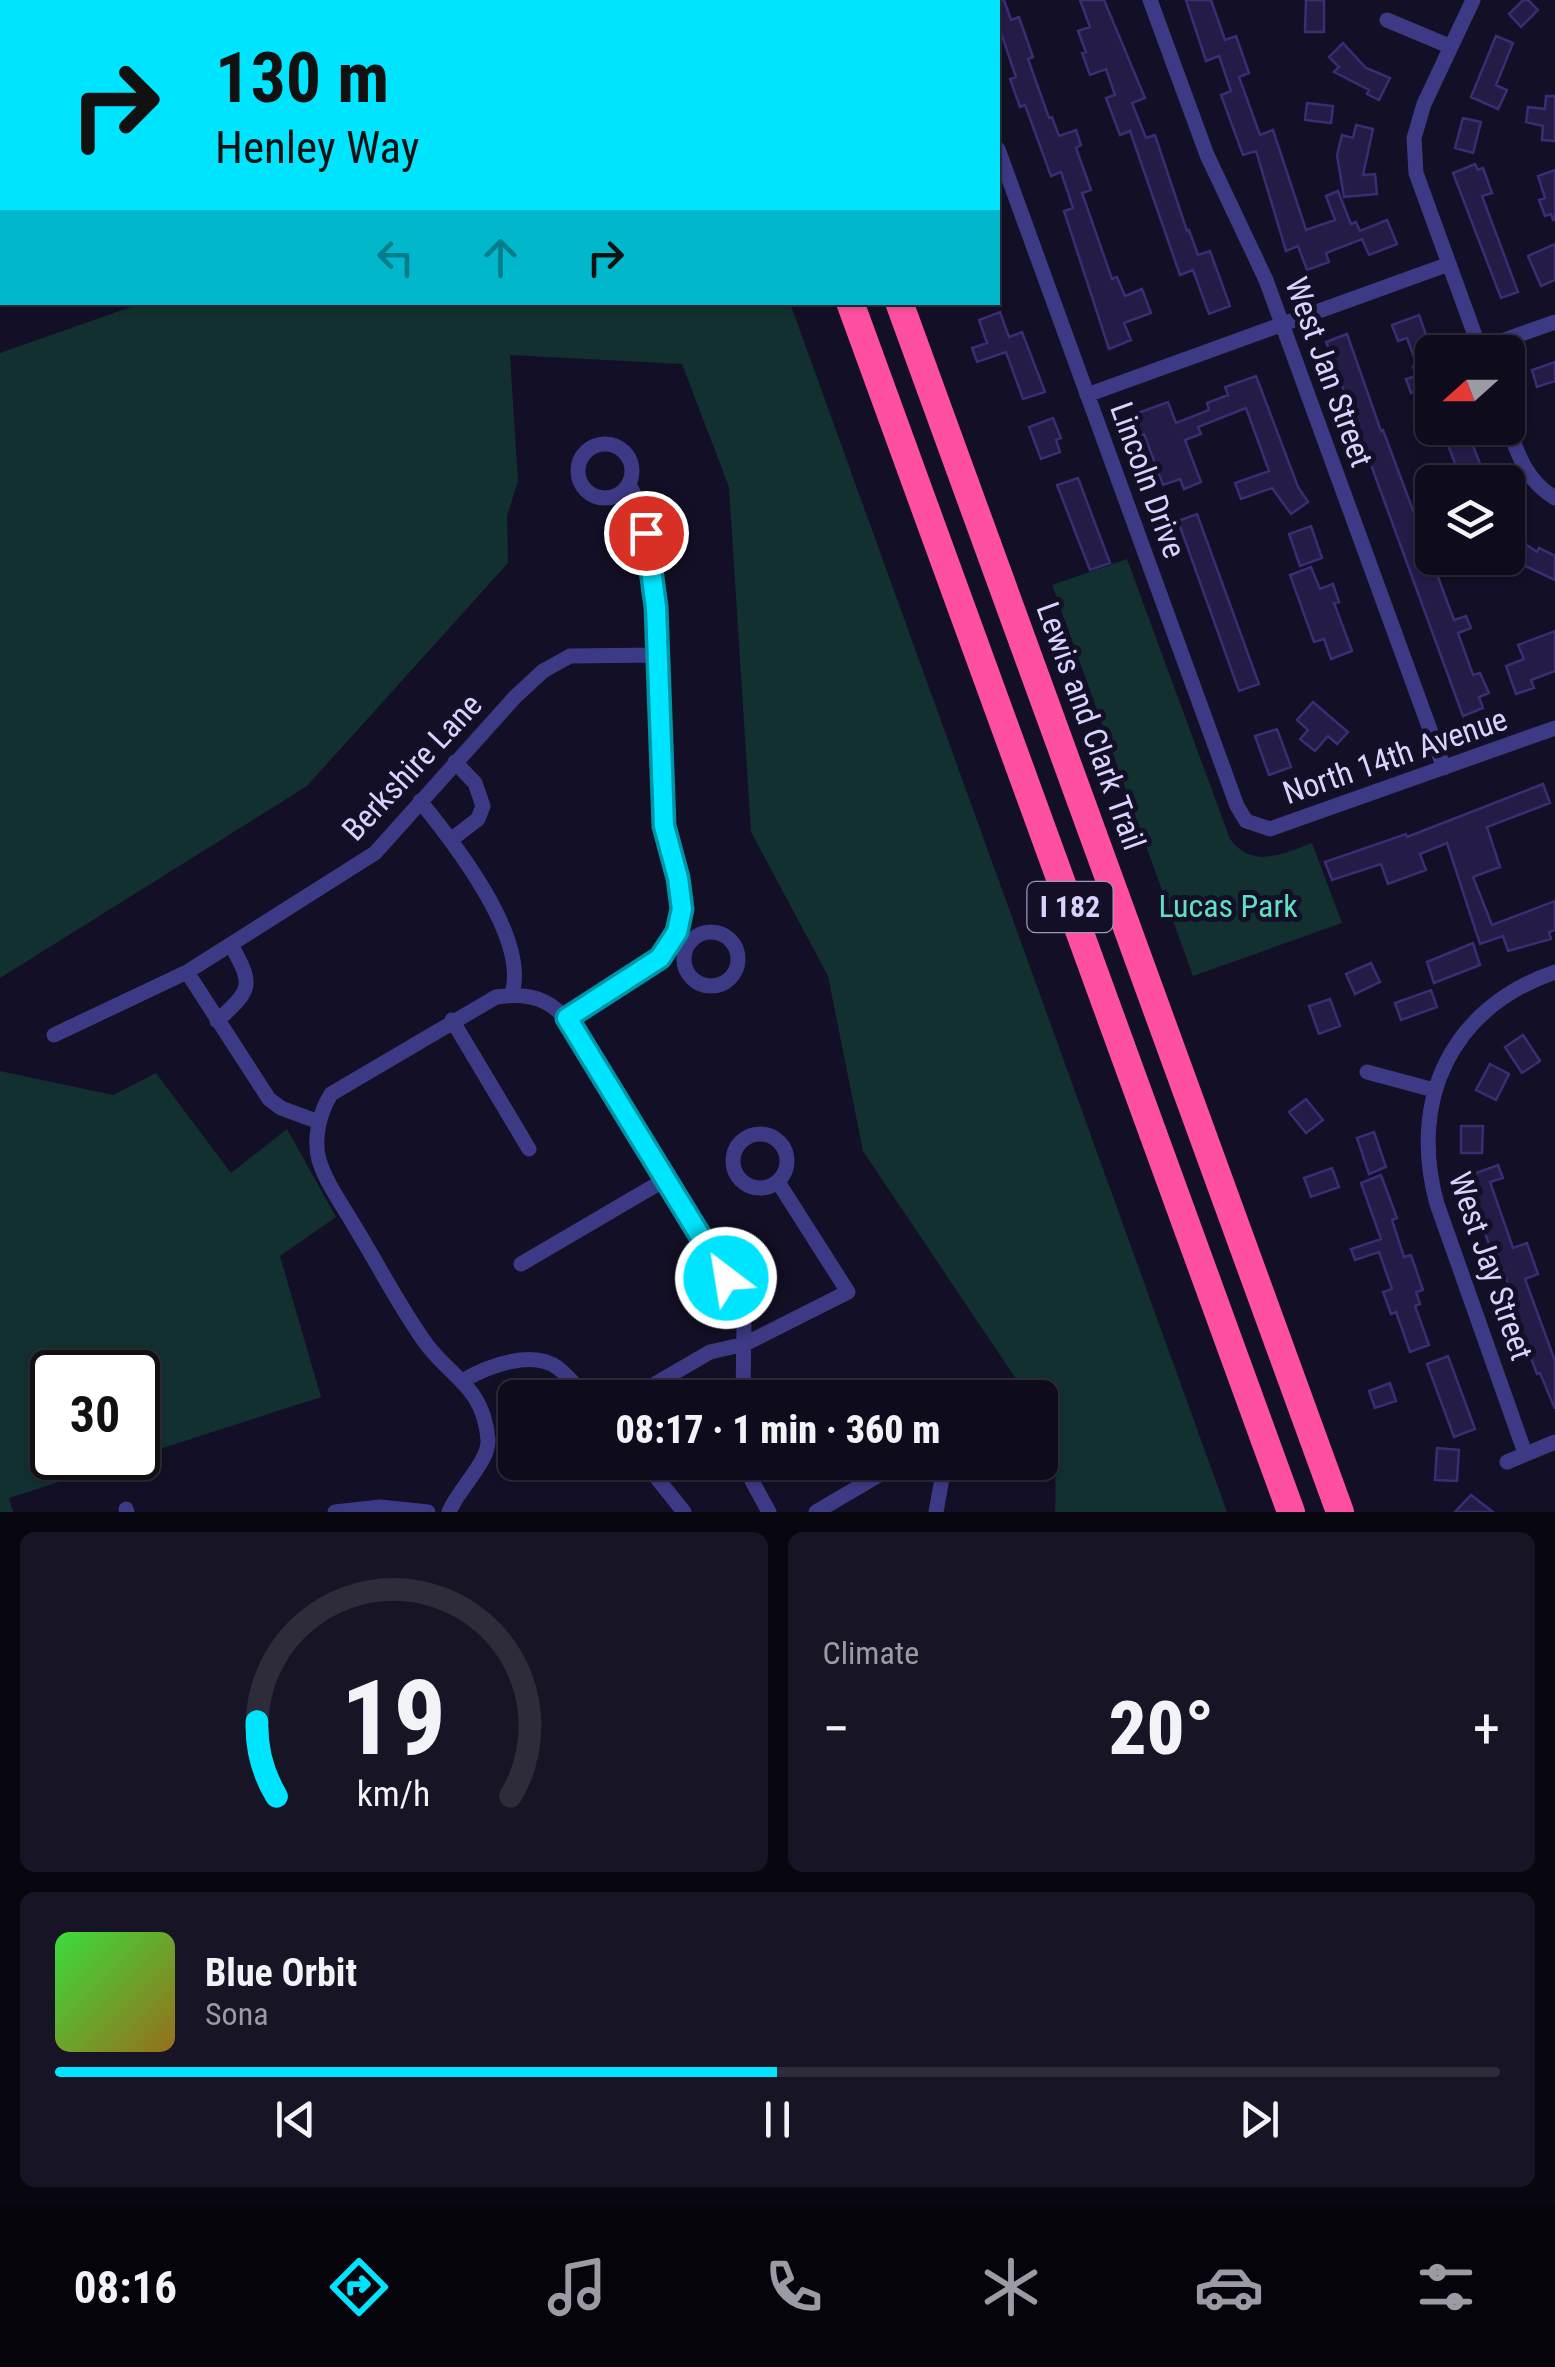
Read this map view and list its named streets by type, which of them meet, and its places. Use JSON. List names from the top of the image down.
{
  "streets": {
    "highway": ["Lewis and Clark Trail", "I 182"],
    "street": [
      "West Jan Street",
      "Lincoln Drive",
      "North 14th Avenue",
      "Berkshire Lane",
      "West Jay Street"
    ]
  },
  "crossings": [
    ["West Jan Street", "North 14th Avenue"],
    ["Lincoln Drive", "North 14th Avenue"]
  ],
  "parks": ["Lucas Park"],
  "north": "left",
  "page": {
    "turn": ["130 m", "Henley Way"],
    "limit": "30",
    "trip": "08:17 · 1 min · 360 m",
    "tile": "Climate",
    "heat": ["−", "20°", "+"],
    "song": ["Blue Orbit", "Sona"],
    "tabs": "08:16",
    "gauge": ["19", "km/h"]
  }
}
